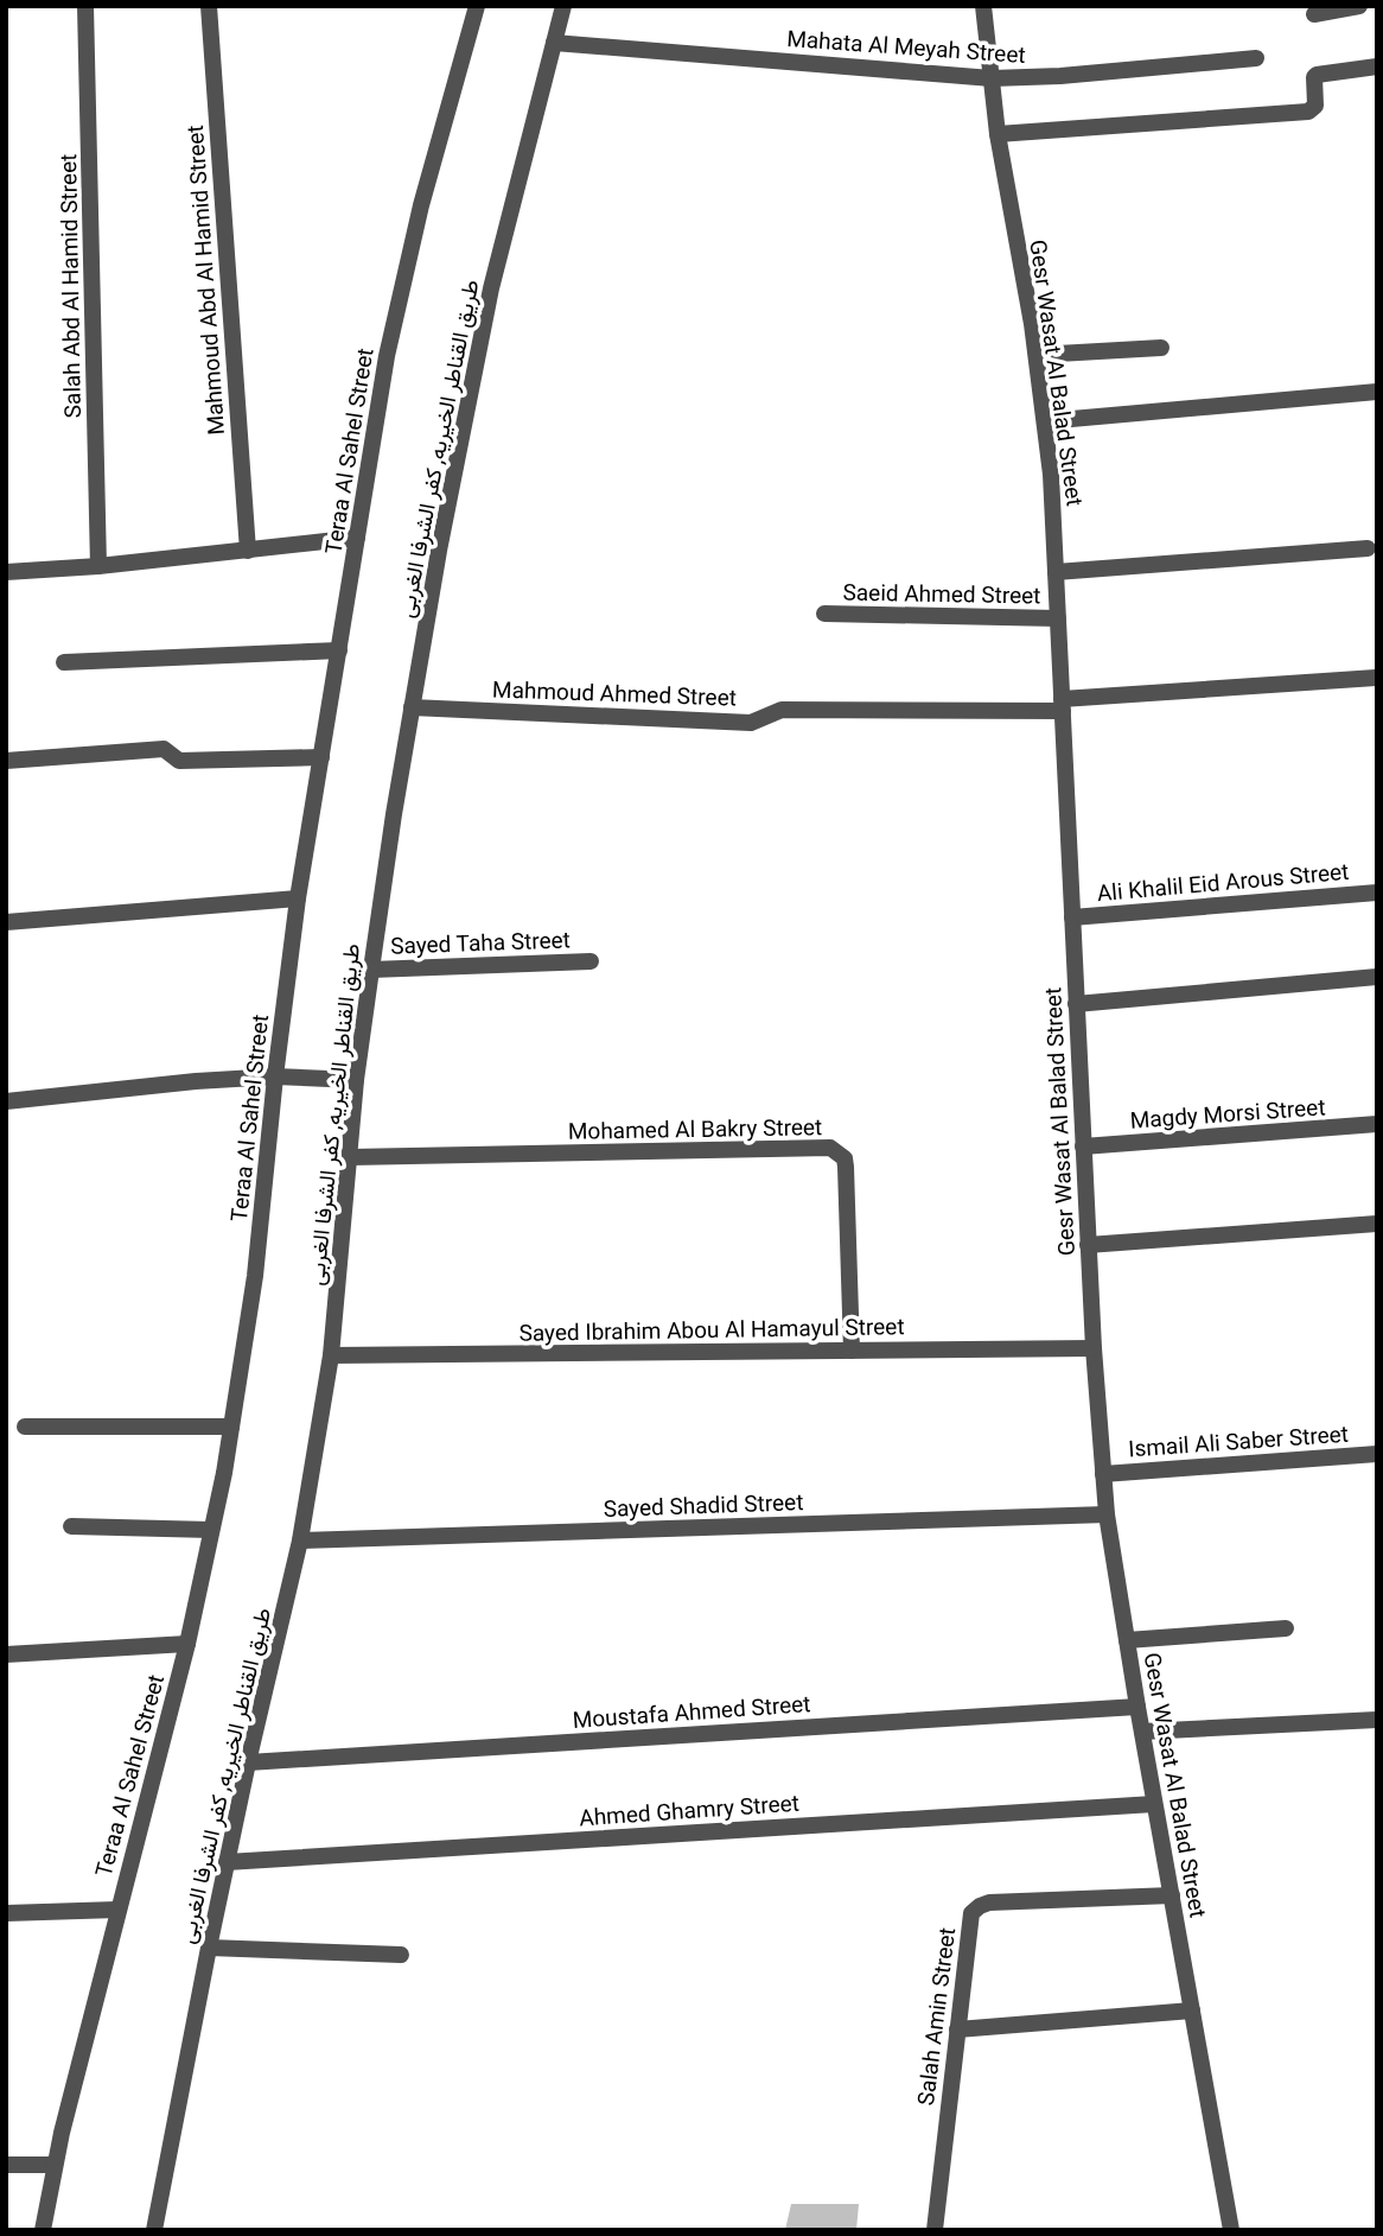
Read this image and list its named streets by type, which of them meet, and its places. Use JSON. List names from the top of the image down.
{
  "streets": {
    "street": [
      "Mahata Al Meyah Street",
      "Mahmoud Abd Al Hamid Street",
      "Salah Abd Al Hamid Street",
      "Gesr Wasat Al Balad Street",
      "طريق القناطر الخيريه, كفر الشرفا الغربى",
      "Teraa Al Sahel Street",
      "Saeid Ahmed Street",
      "Mahmoud Ahmed Street",
      "Ali Khalil Eid Arous Street",
      "Sayed Taha Street",
      "Magdy Morsi Street",
      "Mohamed Al Bakry Street",
      "Sayed Ibrahim Abou Al Hamayul Street",
      "Ismail Ali Saber Street",
      "Sayed Shadid Street",
      "Moustafa Ahmed Street",
      "Ahmed Ghamry Street",
      "Salah Amin Street"
    ]
  },
  "crossings": [
    ["Mahata Al Meyah Street", "Gesr Wasat Al Balad Street"],
    ["Mahata Al Meyah Street", "طريق القناطر الخيريه, كفر الشرفا الغربى"],
    ["Gesr Wasat Al Balad Street", "Saeid Ahmed Street"],
    ["Gesr Wasat Al Balad Street", "Mahmoud Ahmed Street"],
    ["Gesr Wasat Al Balad Street", "Ali Khalil Eid Arous Street"],
    ["Gesr Wasat Al Balad Street", "Magdy Morsi Street"],
    ["Gesr Wasat Al Balad Street", "Sayed Ibrahim Abou Al Hamayul Street"],
    ["Gesr Wasat Al Balad Street", "Ismail Ali Saber Street"],
    ["Gesr Wasat Al Balad Street", "Sayed Shadid Street"],
    ["Gesr Wasat Al Balad Street", "Moustafa Ahmed Street"],
    ["Gesr Wasat Al Balad Street", "Ahmed Ghamry Street"],
    ["Gesr Wasat Al Balad Street", "Salah Amin Street"],
    ["طريق القناطر الخيريه, كفر الشرفا الغربى", "Mahmoud Ahmed Street"],
    ["طريق القناطر الخيريه, كفر الشرفا الغربى", "Sayed Taha Street"],
    ["طريق القناطر الخيريه, كفر الشرفا الغربى", "Mohamed Al Bakry Street"],
    ["طريق القناطر الخيريه, كفر الشرفا الغربى", "Sayed Ibrahim Abou Al Hamayul Street"],
    ["طريق القناطر الخيريه, كفر الشرفا الغربى", "Sayed Shadid Street"],
    ["طريق القناطر الخيريه, كفر الشرفا الغربى", "Moustafa Ahmed Street"],
    ["طريق القناطر الخيريه, كفر الشرفا الغربى", "Ahmed Ghamry Street"],
    ["Mohamed Al Bakry Street", "Sayed Ibrahim Abou Al Hamayul Street"]
  ]
}
